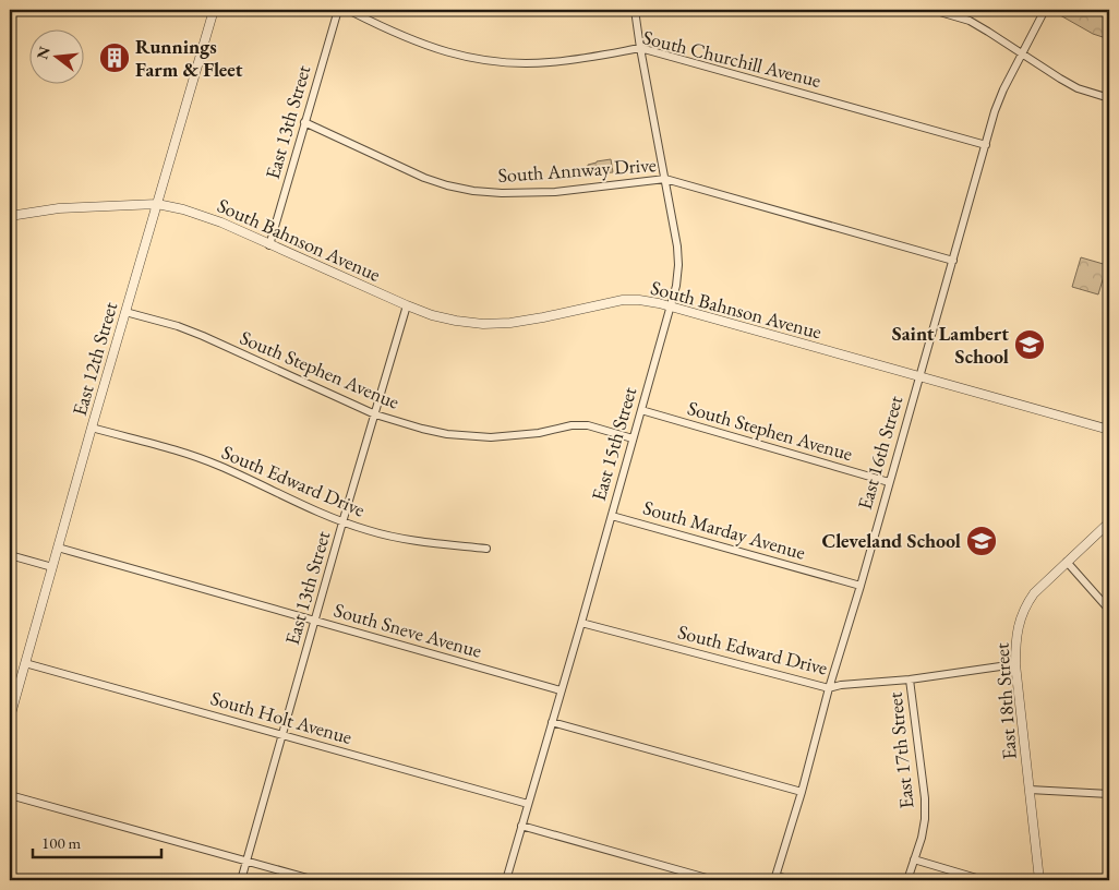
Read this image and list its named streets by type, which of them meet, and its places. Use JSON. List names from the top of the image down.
{
  "streets": {
    "street": [
      "South Churchill Avenue",
      "East 13th Street",
      "South Annway Drive",
      "South Bahnson Avenue",
      "East 12th Street",
      "South Stephen Avenue",
      "East 15th Street",
      "East 16th Street",
      "South Edward Drive",
      "South Marday Avenue",
      "South Sneve Avenue",
      "East 18th Street",
      "South Holt Avenue",
      "East 17th Street"
    ]
  },
  "crossings": [
    ["South Churchill Avenue", "East 15th Street"],
    ["South Churchill Avenue", "East 16th Street"],
    ["East 13th Street", "South Annway Drive"],
    ["East 13th Street", "South Bahnson Avenue"],
    ["East 13th Street", "South Stephen Avenue"],
    ["East 13th Street", "South Edward Drive"],
    ["East 13th Street", "South Sneve Avenue"],
    ["East 13th Street", "South Holt Avenue"],
    ["South Annway Drive", "East 15th Street"],
    ["South Annway Drive", "East 16th Street"],
    ["South Bahnson Avenue", "East 12th Street"],
    ["South Bahnson Avenue", "East 15th Street"],
    ["South Bahnson Avenue", "East 16th Street"],
    ["East 12th Street", "South Stephen Avenue"],
    ["East 12th Street", "South Edward Drive"],
    ["East 12th Street", "South Sneve Avenue"],
    ["East 12th Street", "South Holt Avenue"],
    ["South Stephen Avenue", "East 15th Street"],
    ["South Stephen Avenue", "East 16th Street"],
    ["East 15th Street", "South Edward Drive"],
    ["East 15th Street", "South Marday Avenue"],
    ["East 15th Street", "South Sneve Avenue"],
    ["East 15th Street", "South Holt Avenue"],
    ["East 16th Street", "South Edward Drive"],
    ["East 16th Street", "South Marday Avenue"],
    ["South Edward Drive", "East 18th Street"],
    ["South Edward Drive", "East 17th Street"]
  ],
  "places": {
    "building": ["Runnings Farm & Fleet"],
    "school or university": ["Saint Lambert School", "Cleveland School"]
  },
  "scale_bar": "100 m",
  "north": "left"
}
